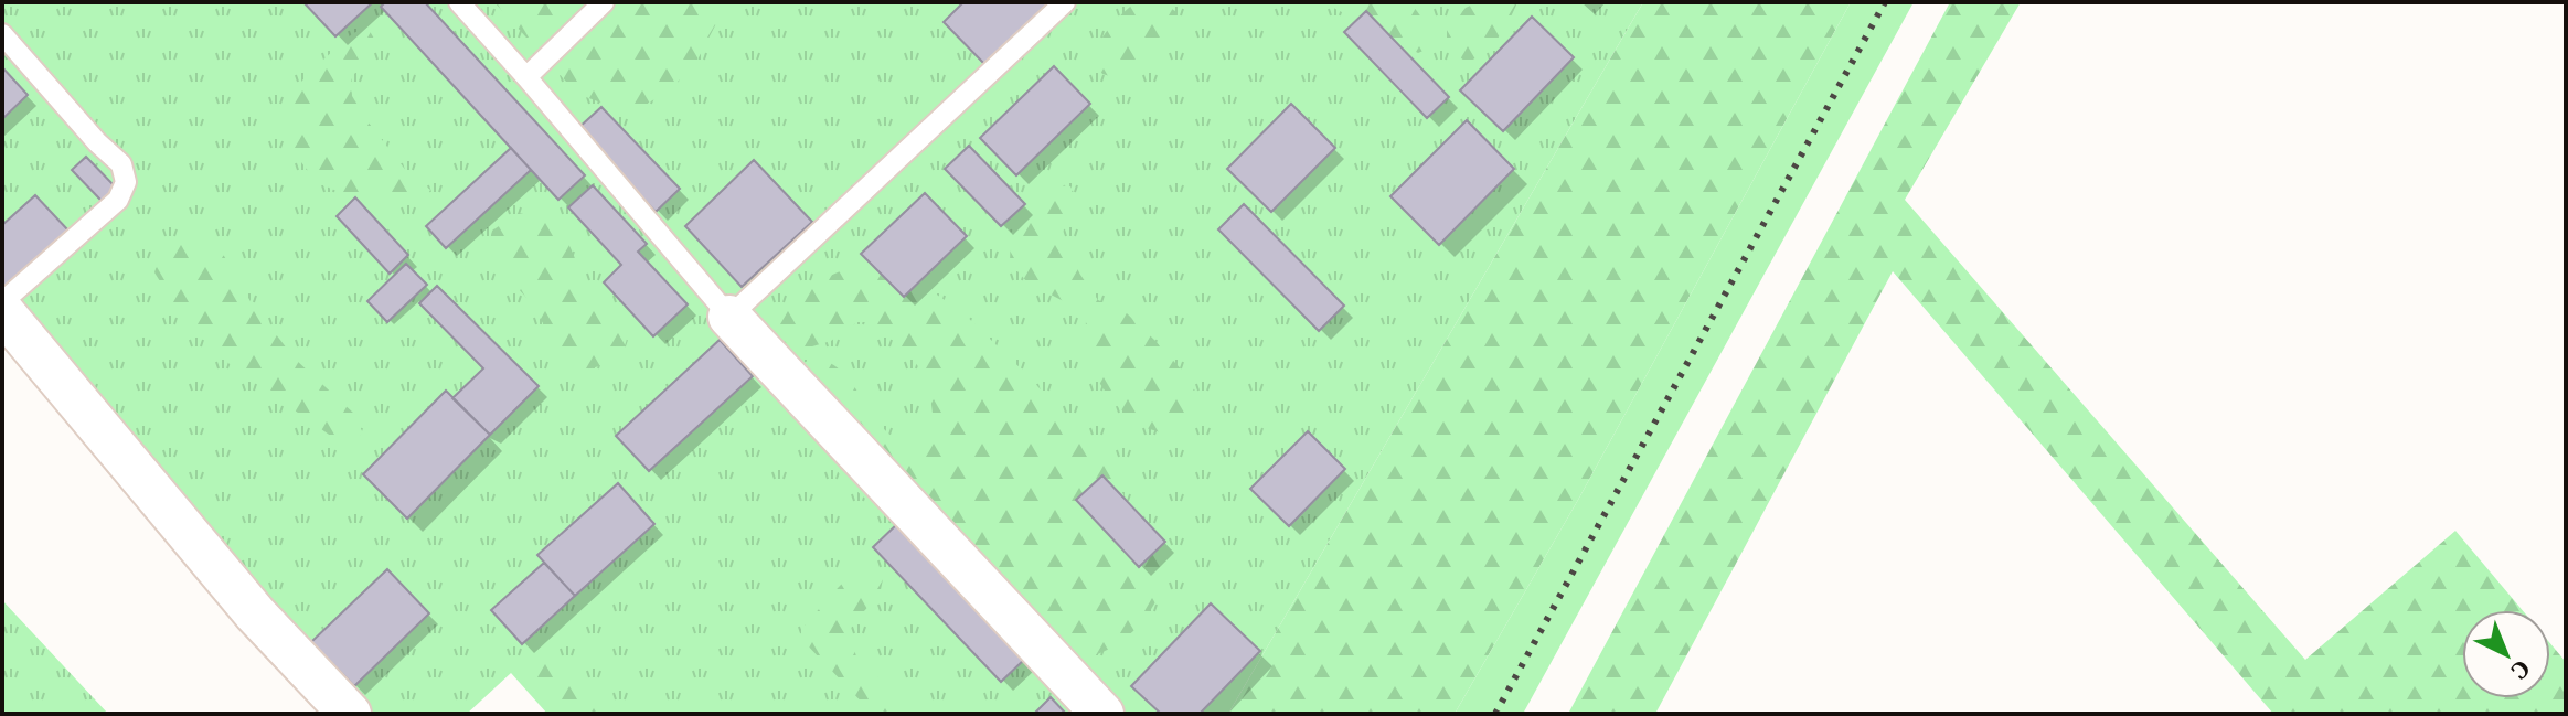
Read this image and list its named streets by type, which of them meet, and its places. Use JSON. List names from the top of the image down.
{
  "north": "bottom right"
}
